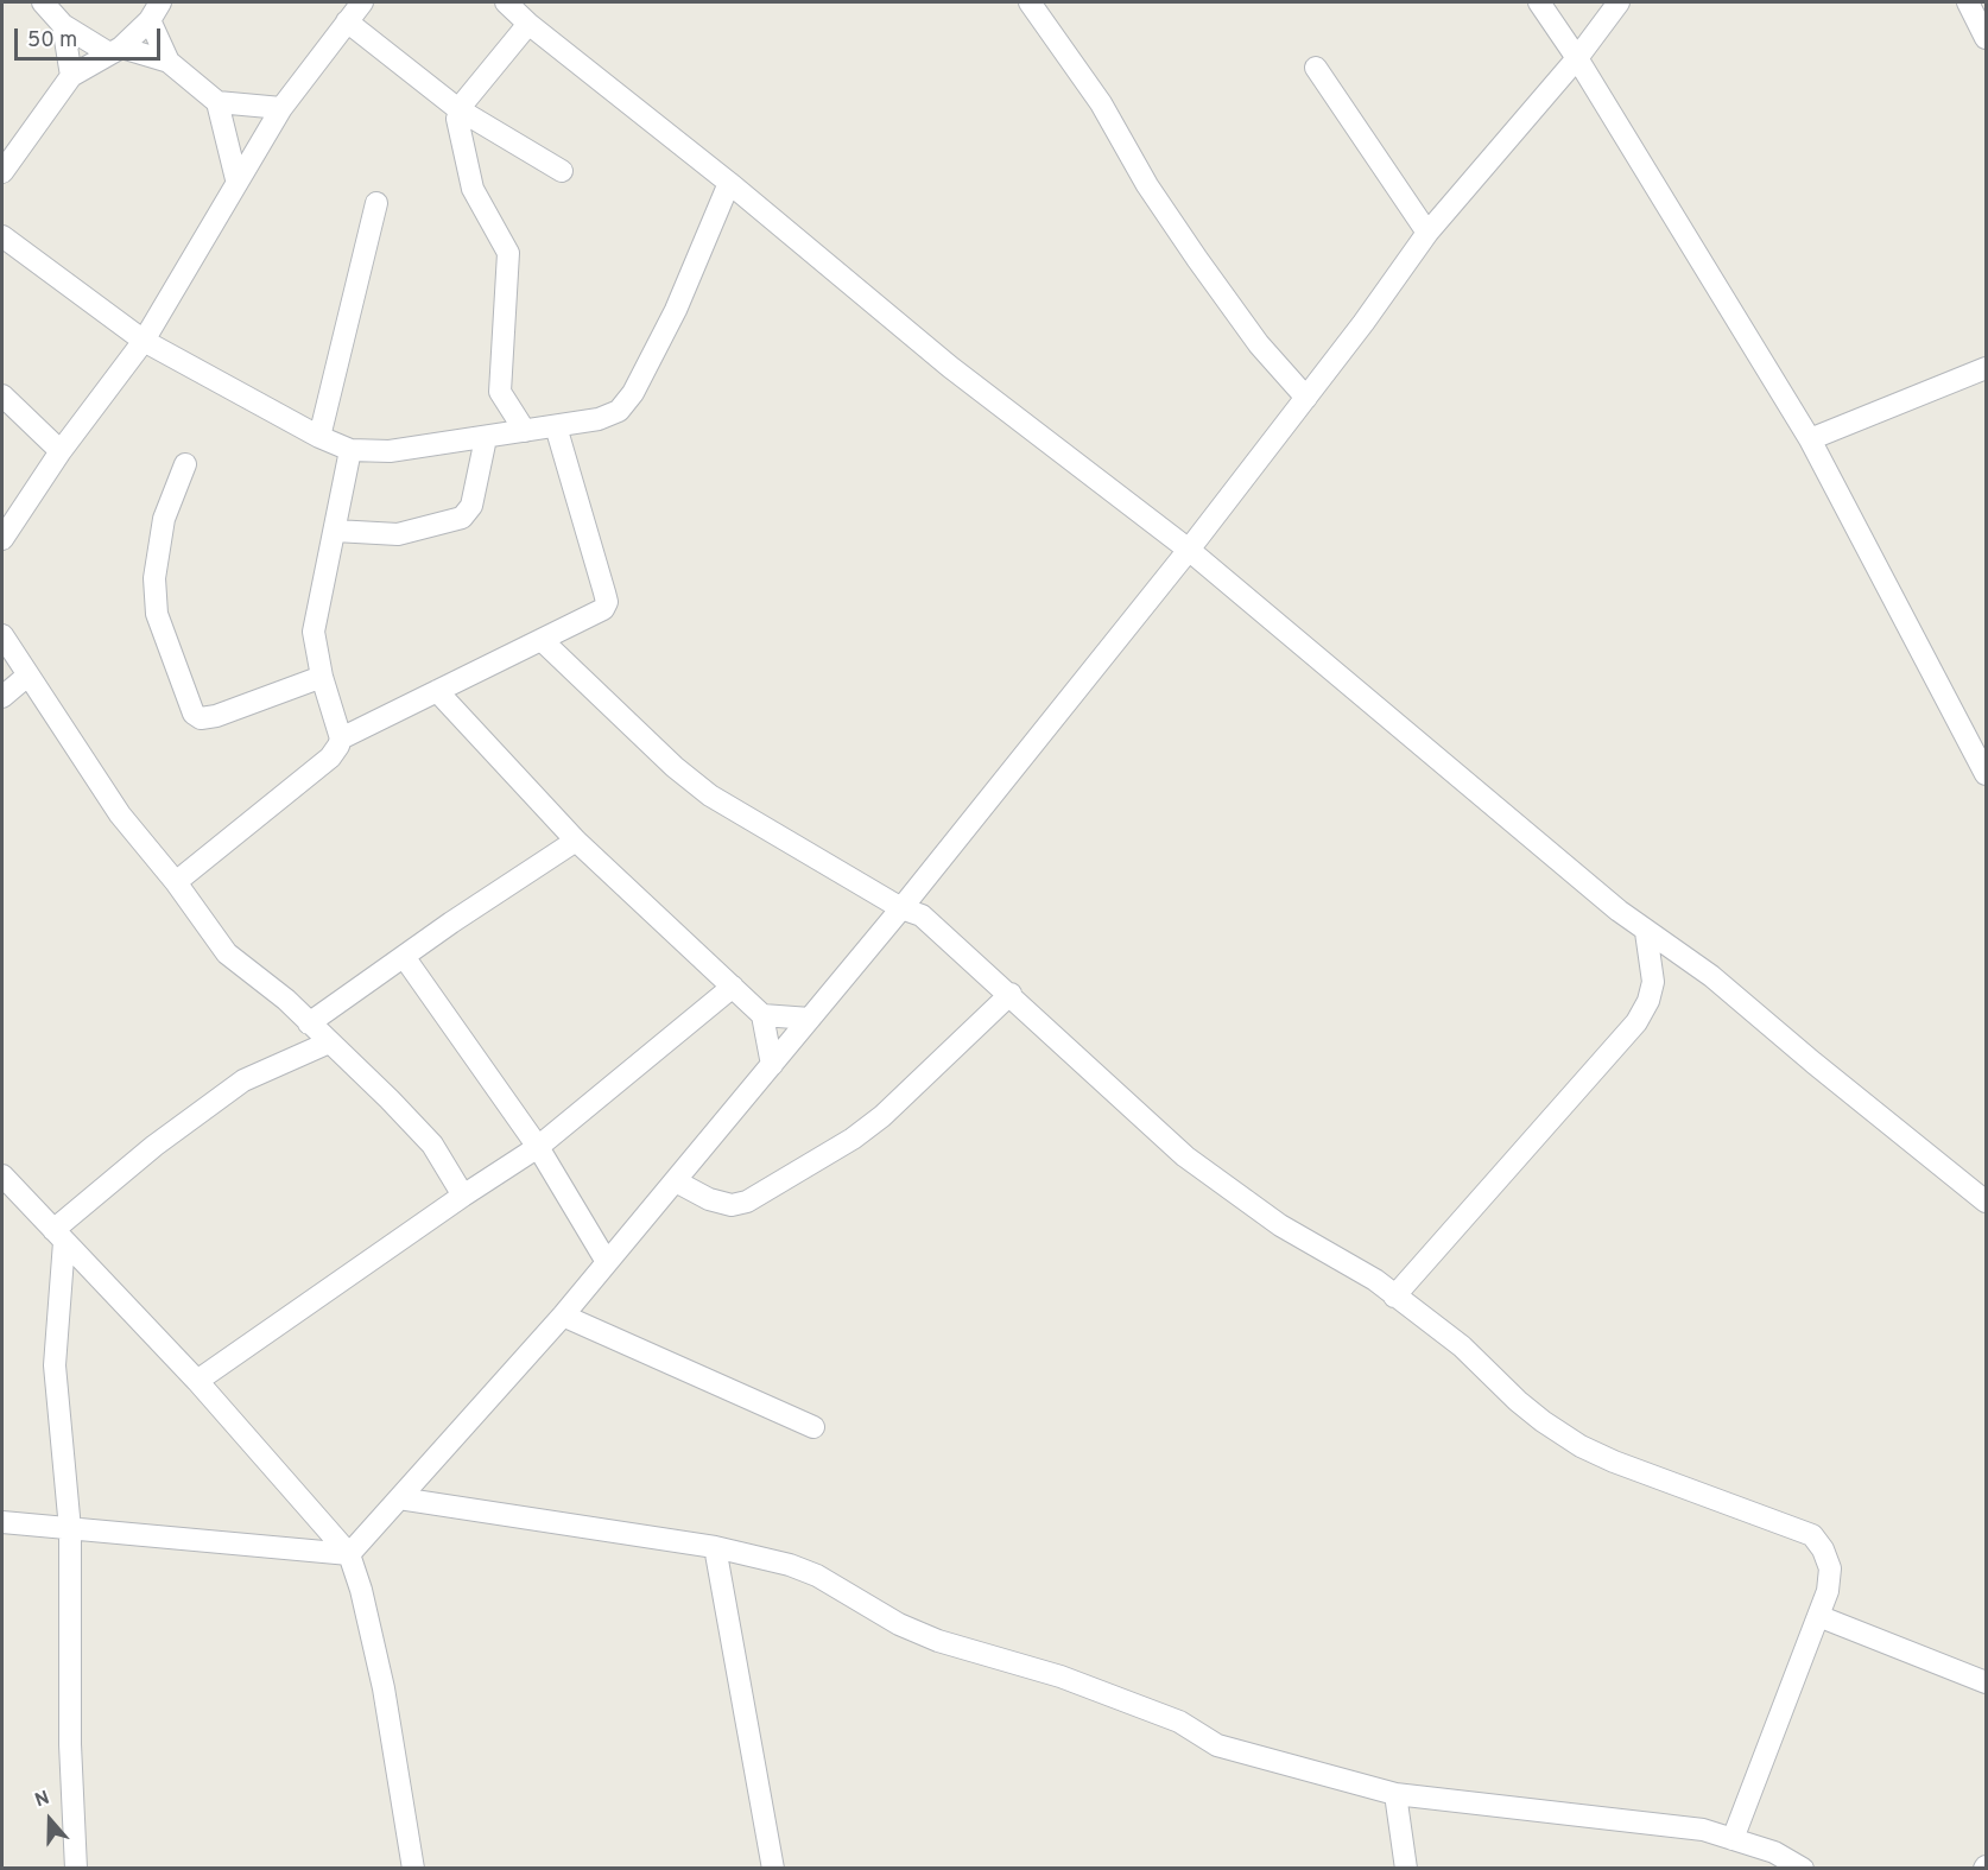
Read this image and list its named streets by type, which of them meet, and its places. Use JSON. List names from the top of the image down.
{
  "scale_bar": "50 m",
  "north": "top"
}
